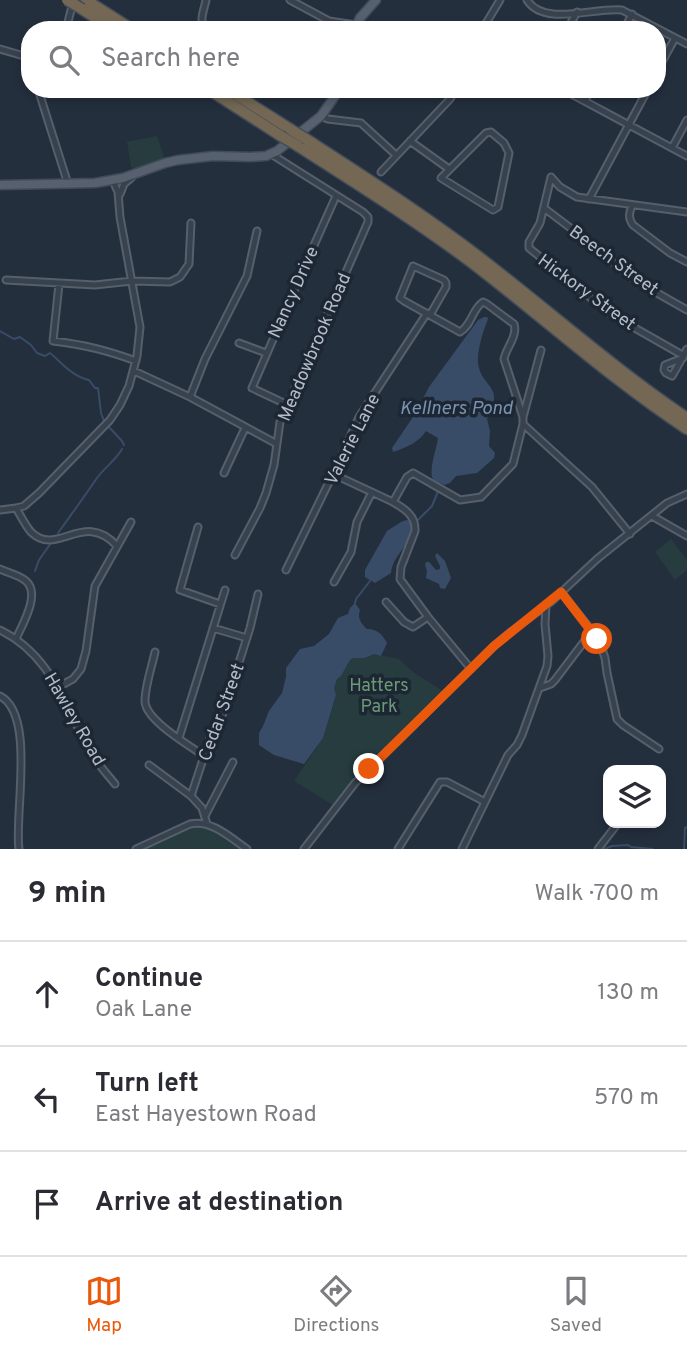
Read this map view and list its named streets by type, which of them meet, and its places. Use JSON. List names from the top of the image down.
{
  "streets": {
    "street": [
      "Beech Street",
      "Nancy Drive",
      "Hickory Street",
      "Meadowbrook Road",
      "Valerie Lane",
      "Cedar Street",
      "Hawley Road"
    ]
  },
  "crossings": [
    ["Beech Street", "Hickory Street"],
    ["Nancy Drive", "Meadowbrook Road"]
  ],
  "water": ["Kellners Pond"],
  "parks": ["Hatters Park"],
  "page": {
    "search": "Search here",
    "heading": ["9 min", "Walk · 700 m"],
    "list": [
      ["Continue", "Oak Lane", "130 m"],
      ["Turn left", "East Hayestown Road", "570 m"],
      "Arrive at destination"
    ],
    "nav": ["Map", "Directions", "Saved"]
  }
}
